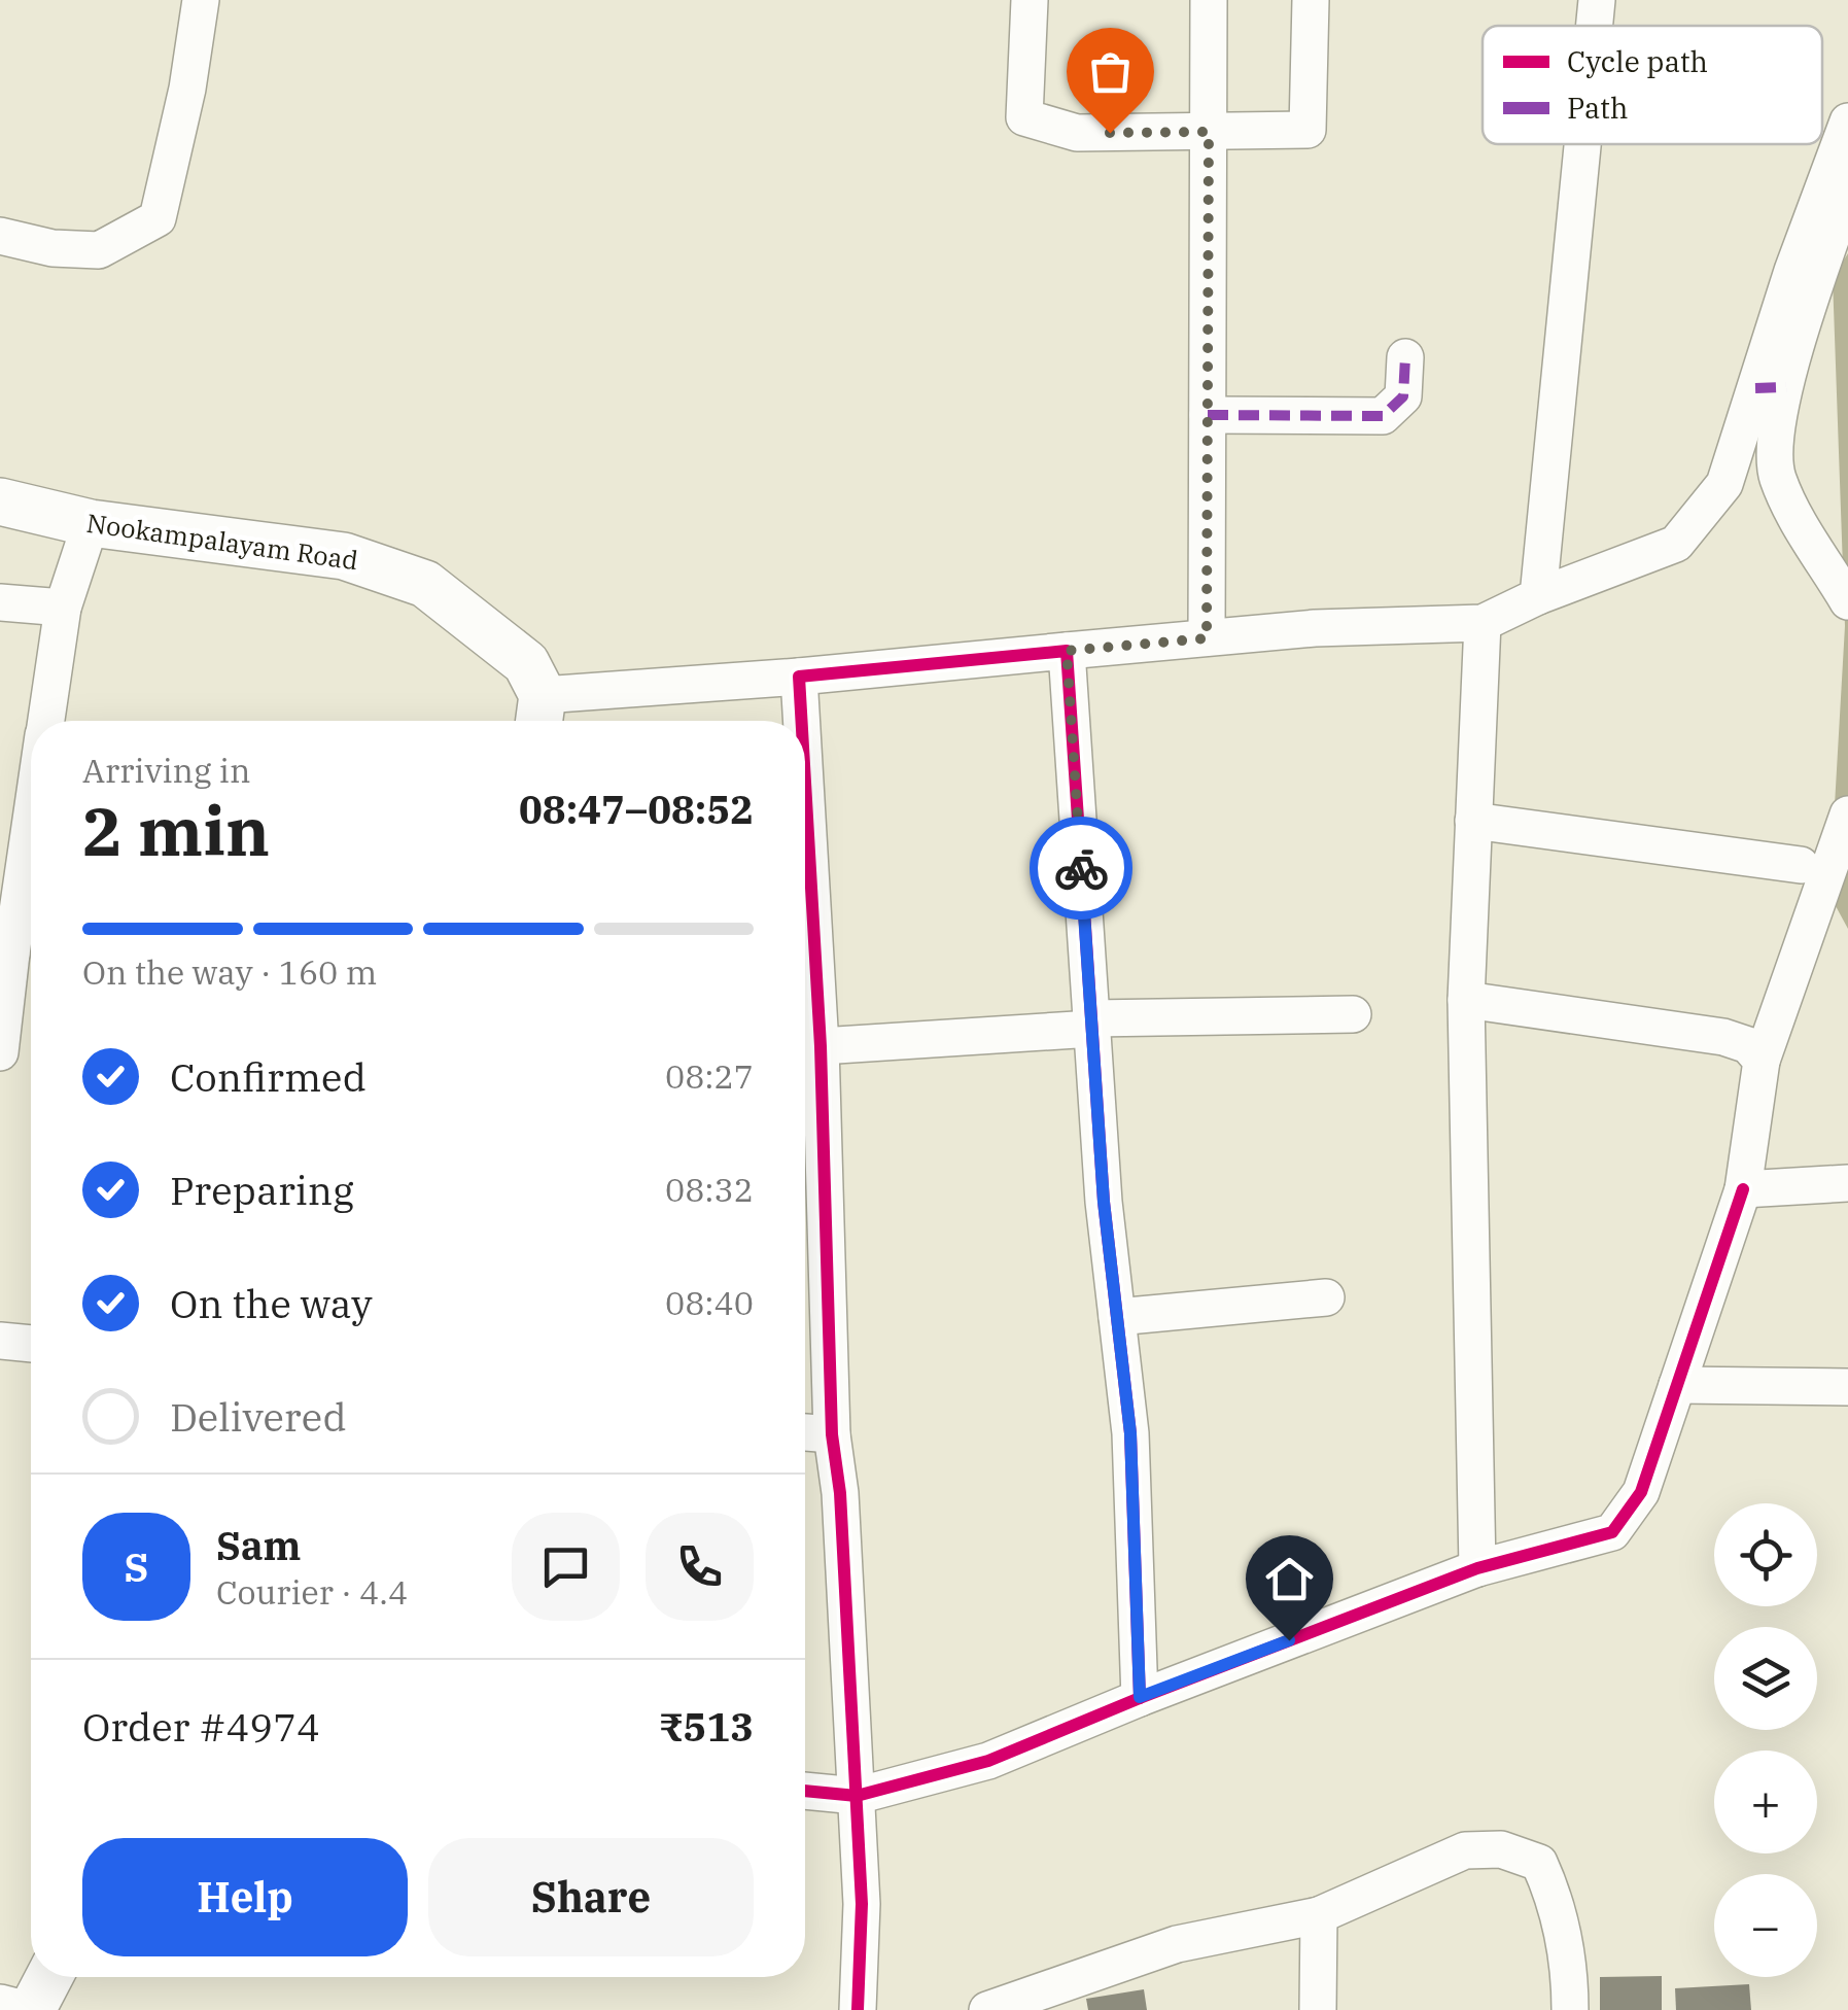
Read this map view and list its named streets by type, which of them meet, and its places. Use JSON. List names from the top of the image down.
{
  "streets": {
    "street": ["Nookampalayam Road"]
  },
  "legend": ["Cycle path", "Path"],
  "page": {
    "heading": ["2 min", "Arriving in", "08:47–08:52"],
    "panel": [
      "Sam",
      "Courier · 4.4",
      "Order #4974",
      "₹513"
    ],
    "bar": "On the way · 160 m",
    "list": [
      ["Confirmed", "08:27"],
      ["Preparing", "08:32"],
      ["On the way", "08:40"],
      "Delivered"
    ],
    "map_buttons": ["+", "−"],
    "round": "S",
    "buttons": ["Help", "Share"]
  }
}
